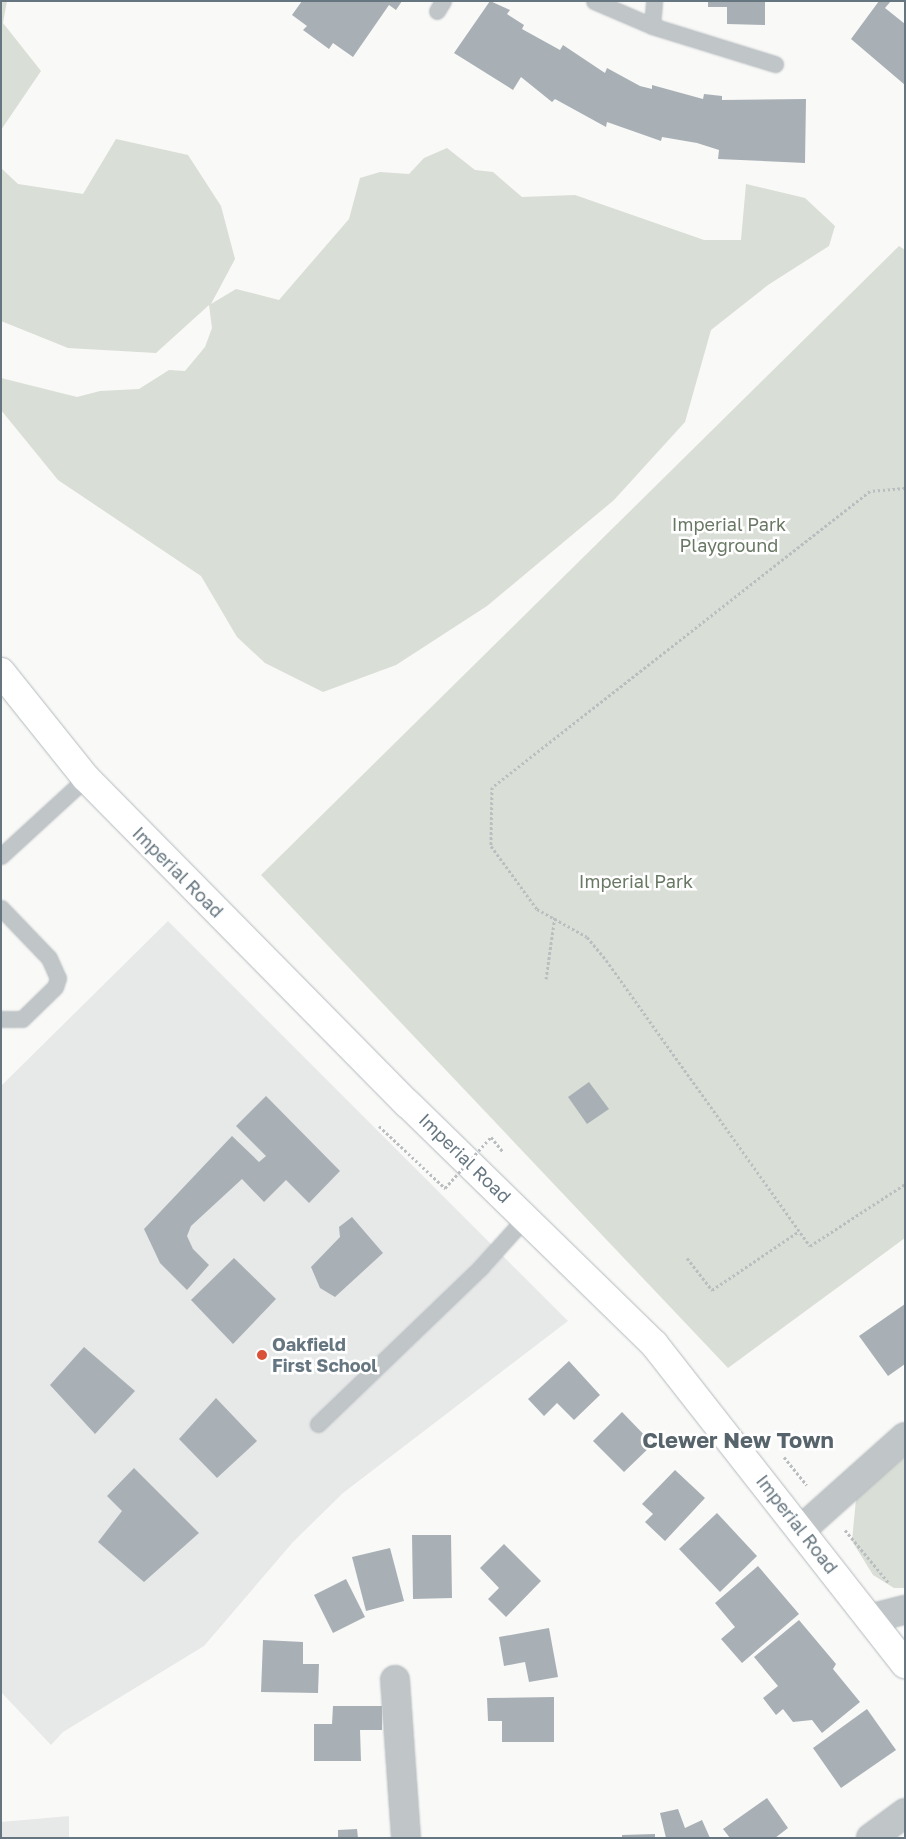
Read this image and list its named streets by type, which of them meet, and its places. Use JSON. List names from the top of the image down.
{
  "streets": {
    "main road": ["Imperial Road"]
  },
  "districts": ["Clewer New Town"],
  "parks": ["Imperial Park Playground", "Imperial Park"],
  "places": ["Oakfield First School"]
}
